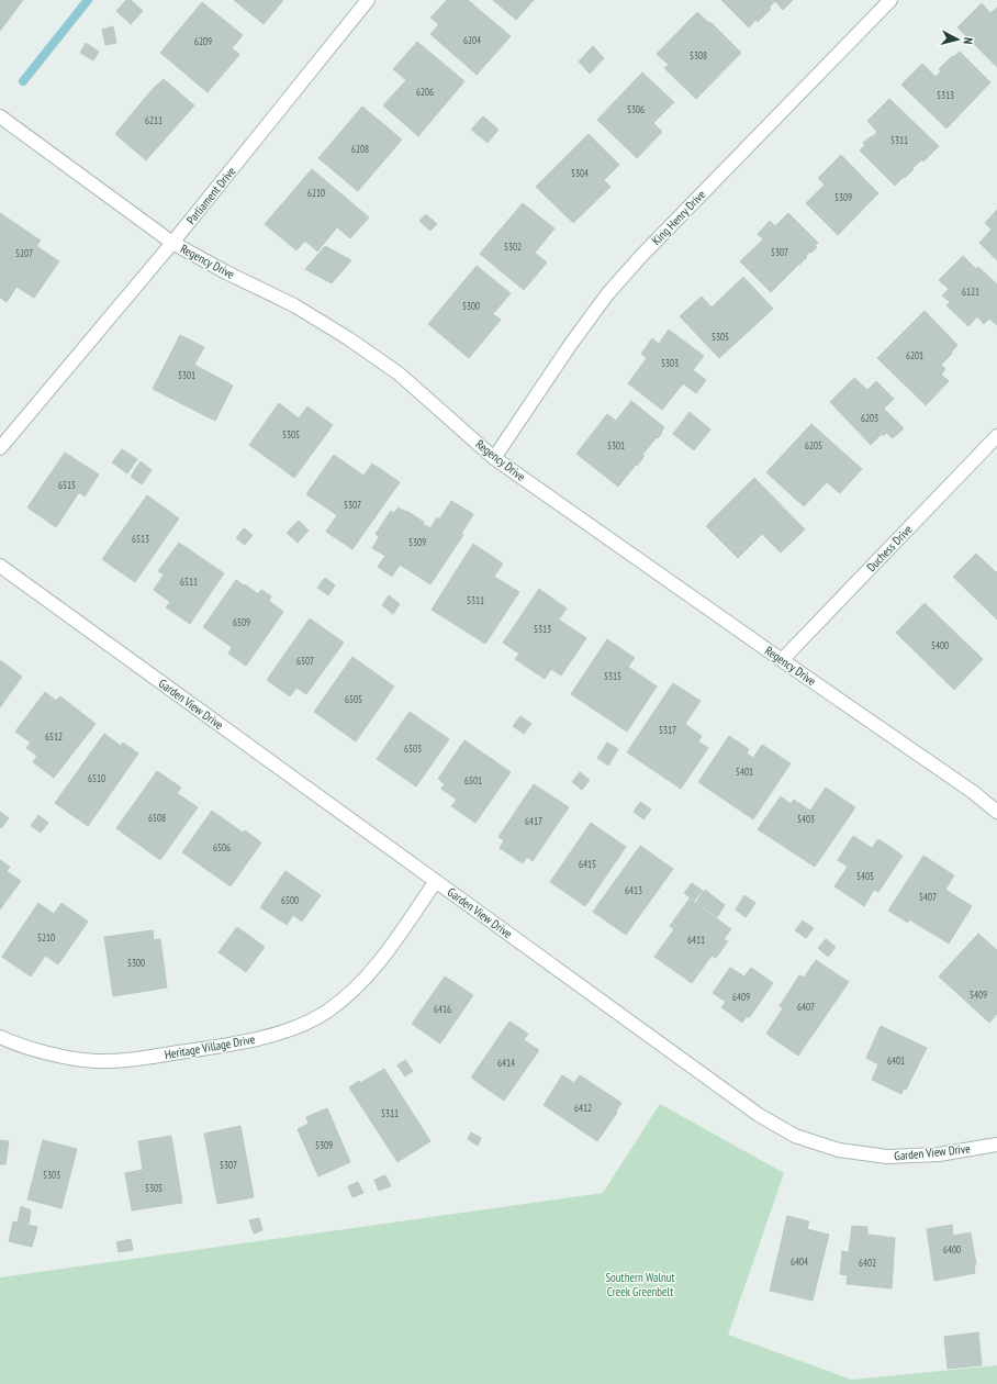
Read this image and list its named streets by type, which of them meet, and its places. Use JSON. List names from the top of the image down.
{
  "streets": {
    "street": [
      "Parliament Drive",
      "King Henry Drive",
      "Regency Drive",
      "Duchess Drive",
      "Garden View Drive",
      "Heritage Village Drive"
    ]
  },
  "crossings": [
    ["Parliament Drive", "Regency Drive"],
    ["King Henry Drive", "Regency Drive"],
    ["Regency Drive", "Duchess Drive"],
    ["Garden View Drive", "Heritage Village Drive"]
  ],
  "parks": ["Southern Walnut Creek Greenbelt"],
  "house_numbers": [
    "6204",
    "6209",
    "5308",
    "6206",
    "5313",
    "5306",
    "6211",
    "5311",
    "6208",
    "5304",
    "6210",
    "5309",
    "5302",
    "5307",
    "5207",
    "6121",
    "5300",
    "5305",
    "6201",
    "5303",
    "5301",
    "6203",
    "5305",
    "5301",
    "6205",
    "6515",
    "5307",
    "6513",
    "5309",
    "6511",
    "5311",
    "6509",
    "5313",
    "5400",
    "6507",
    "5315",
    "6505",
    "5317",
    "6512",
    "6503",
    "5401",
    "6510",
    "6501",
    "6508",
    "5403",
    "6417",
    "6506",
    "6415",
    "5405",
    "6413",
    "5407",
    "6500",
    "5210",
    "6411",
    "5300",
    "5409",
    "6409",
    "6407",
    "6416",
    "6401",
    "6414",
    "6412",
    "5311",
    "5309",
    "5307",
    "5303",
    "5305",
    "6400",
    "6404",
    "6402"
  ],
  "north": "right"
}
